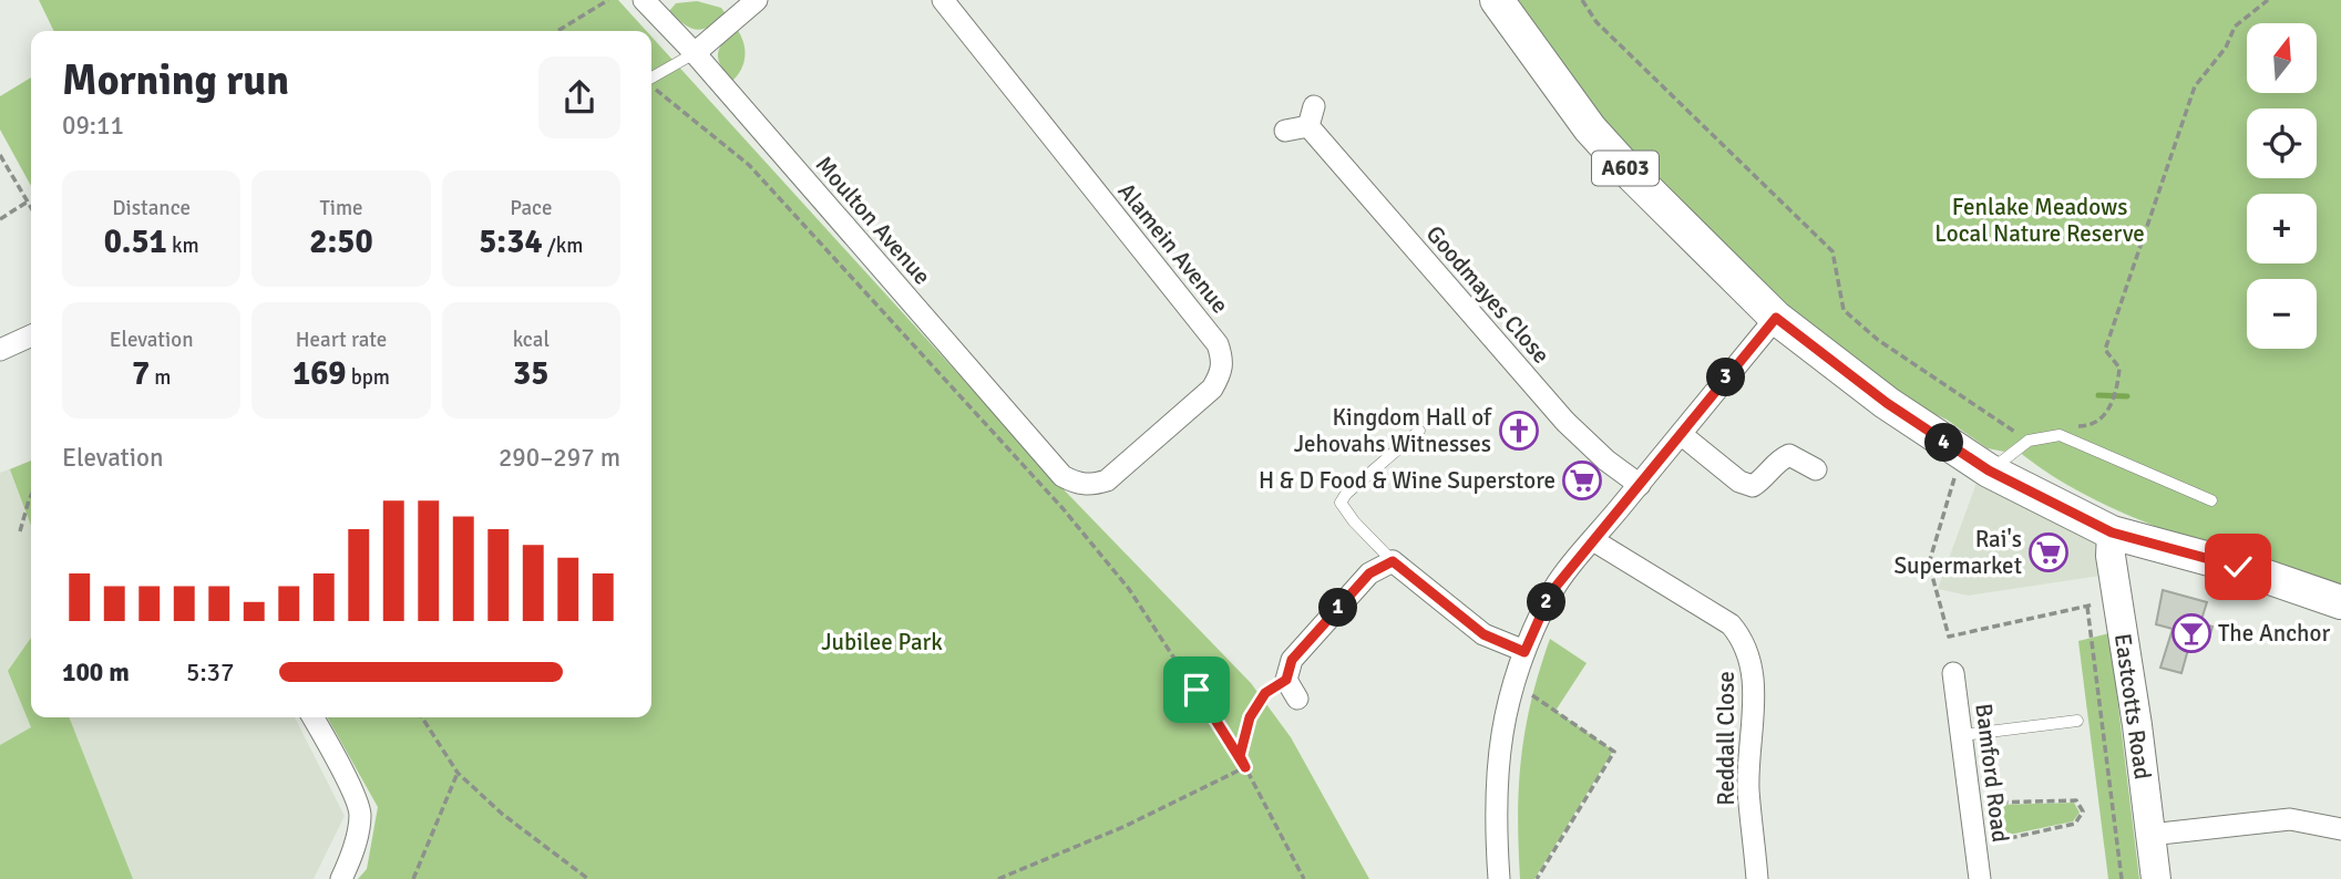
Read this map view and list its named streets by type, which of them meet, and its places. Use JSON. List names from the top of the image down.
{
  "streets": {
    "main road": ["A603"],
    "street": [
      "Moulton Avenue",
      "Alamein Avenue",
      "Goodmayes Close",
      "Eastcotts Road",
      "Reddall Close",
      "Bamford Road"
    ]
  },
  "crossings": [
    ["A603", "Eastcotts Road"],
    ["Moulton Avenue", "Alamein Avenue"]
  ],
  "parks": ["Fenlake Meadows Local Nature Reserve", "Jubilee Park"],
  "places": {
    "church": ["Kingdom Hall of Jehovahs Witnesses"],
    "supermarket": ["H & D Food & Wine Superstore", "Rai's Supermarket"],
    "bar": ["The Anchor"]
  },
  "north": "top",
  "page": {
    "map_buttons": ["+", "−"],
    "heading": ["Morning run", "09:11"],
    "stats": [
      ["Distance", "0.51 km"],
      ["Time", "2:50"],
      ["Pace", "5:34 /km"],
      ["Elevation", "7 m"],
      ["Heart rate", "169 bpm"],
      ["kcal", "35"]
    ],
    "pins": [
      "3",
      "4",
      "2",
      "1"
    ],
    "chart": ["Elevation", "290–297 m"],
    "list": [
      {
        "name": "100 m",
        "note": "5:37"
      }
    ]
  }
}
